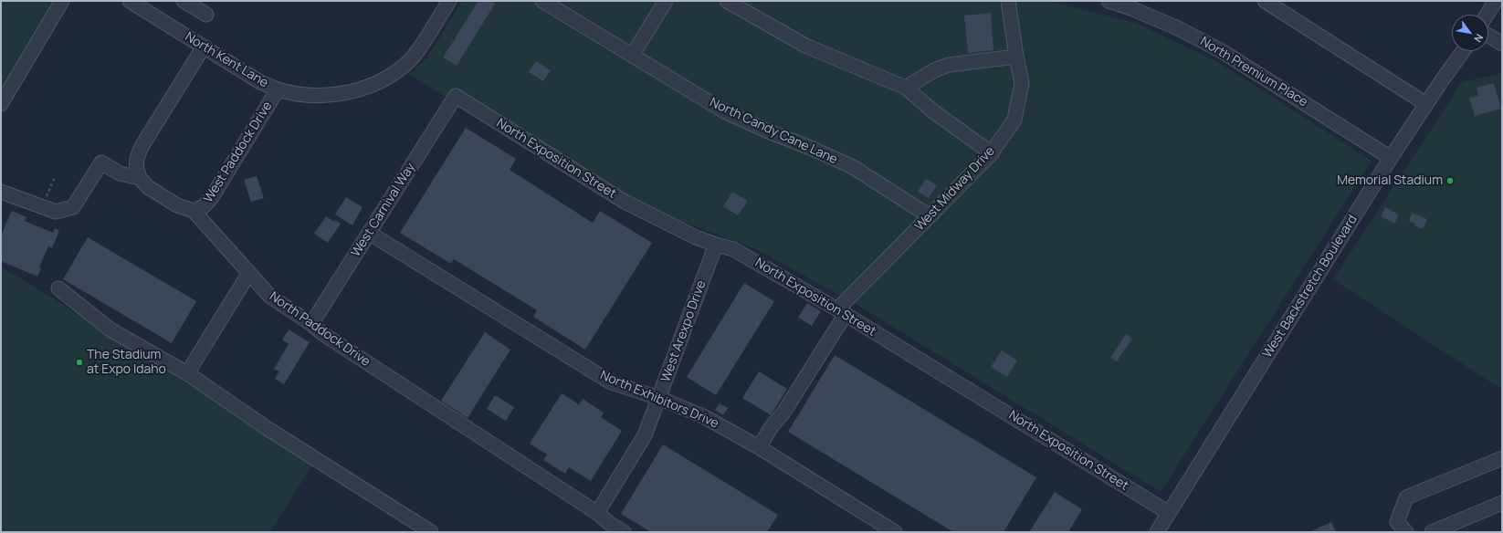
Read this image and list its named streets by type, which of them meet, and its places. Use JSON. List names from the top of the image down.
{
  "streets": {
    "street": [
      "North Kent Lane",
      "North Premium Place",
      "North Candy Cane Lane",
      "West Paddock Drive",
      "North Exposition Street",
      "West Midway Drive",
      "West Carnival Way",
      "West Backstretch Boulevard",
      "North Paddock Drive",
      "West Arexpo Drive",
      "North Exhibitors Drive"
    ]
  },
  "crossings": [
    ["North Kent Lane", "West Paddock Drive"],
    ["North Premium Place", "West Backstretch Boulevard"],
    ["North Candy Cane Lane", "West Midway Drive"],
    ["West Paddock Drive", "North Paddock Drive"],
    ["North Exposition Street", "West Midway Drive"],
    ["North Exposition Street", "West Carnival Way"],
    ["North Exposition Street", "West Backstretch Boulevard"],
    ["North Exposition Street", "West Arexpo Drive"],
    ["West Midway Drive", "North Exhibitors Drive"],
    ["West Carnival Way", "North Paddock Drive"],
    ["West Carnival Way", "North Exhibitors Drive"],
    ["North Paddock Drive", "West Arexpo Drive"],
    ["West Arexpo Drive", "North Exhibitors Drive"]
  ],
  "places": ["Memorial Stadium", "The Stadium at Expo Idaho"],
  "north": "bottom right"
}
